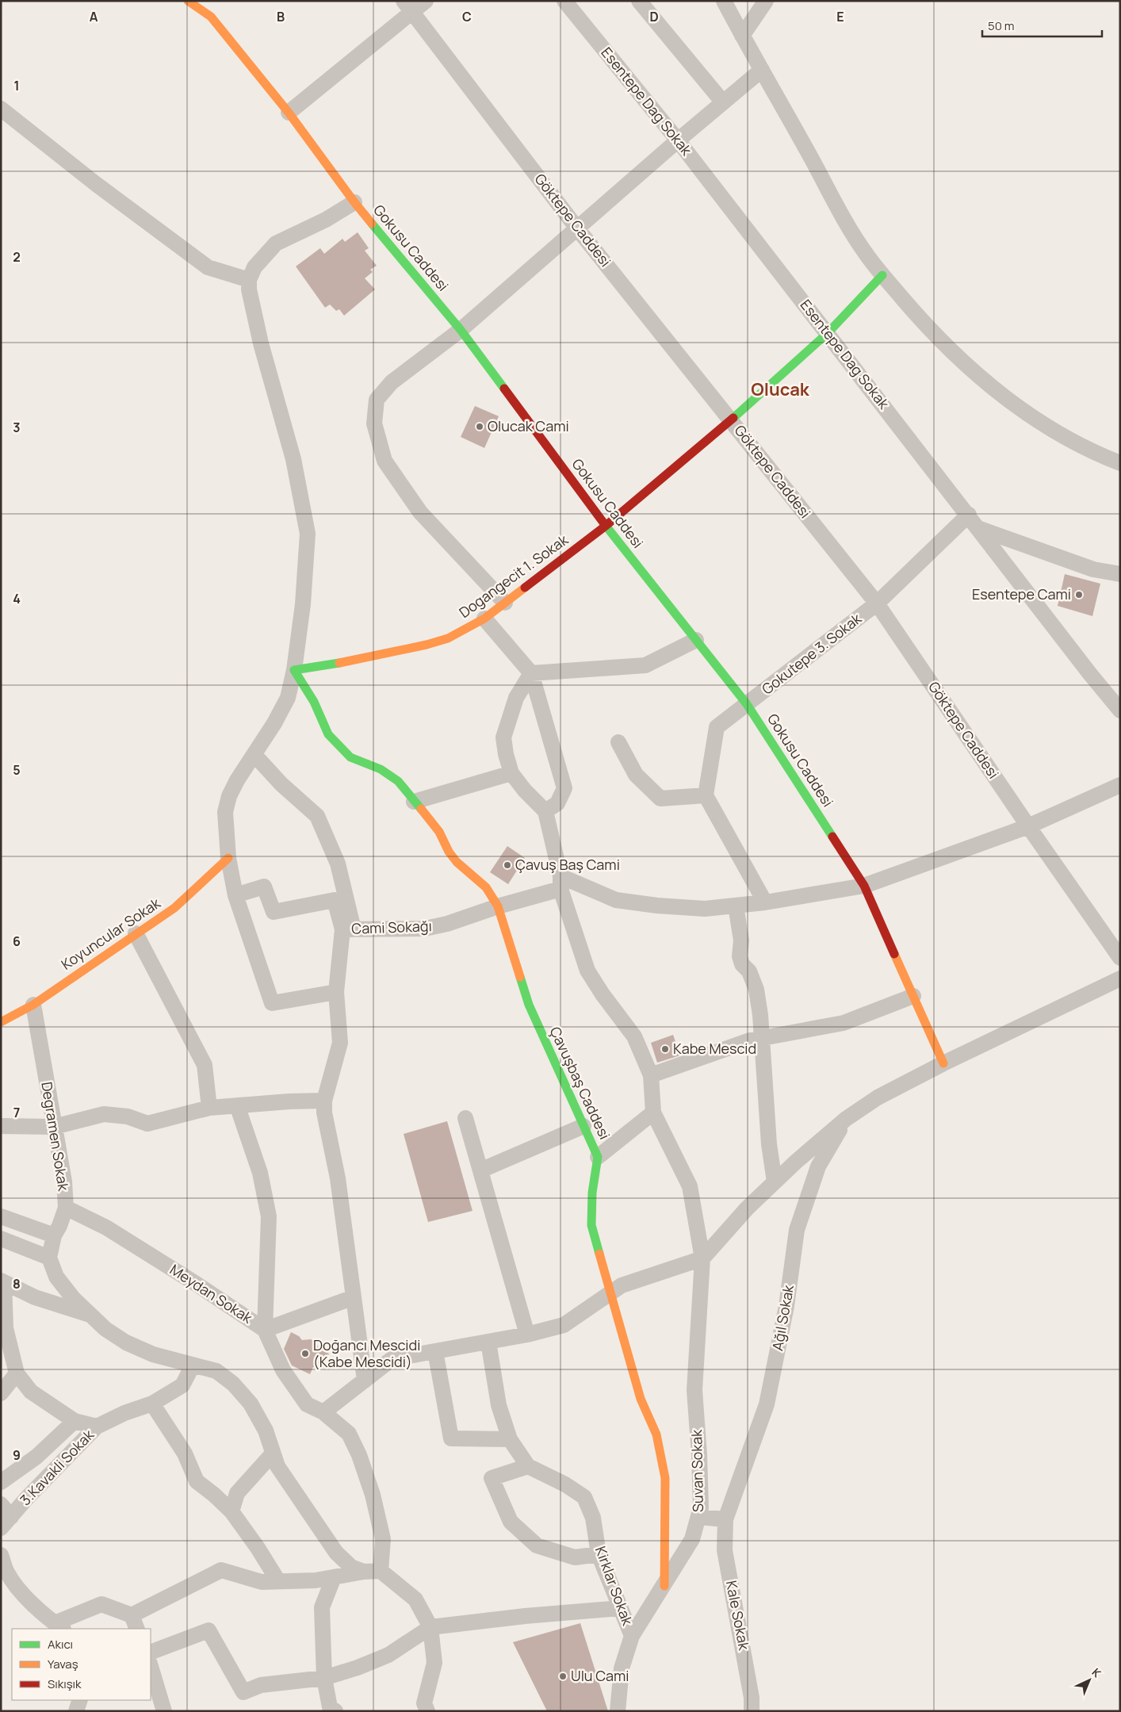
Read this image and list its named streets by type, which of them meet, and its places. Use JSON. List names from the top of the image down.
{
  "streets": {
    "street": [
      "Esentepe Dag Sokak",
      "Göktepe Caddesi",
      "Gokusu Caddesi",
      "Dogangecit 1. Sokak",
      "Gokutepe 3. Sokak",
      "Cami Sokağı",
      "Koyuncular Sokak",
      "Çavuşbaş Caddesi",
      "Degramen Sokak",
      "Meydan Sokak",
      "Ağıl Sokak",
      "3.Kavakli Sokak",
      "Suvan Sokak",
      "Kirklar Sokak",
      "Kale Sokak"
    ]
  },
  "crossings": [
    ["Esentepe Dag Sokak", "Dogangecit 1. Sokak"],
    ["Esentepe Dag Sokak", "Gokutepe 3. Sokak"],
    ["Göktepe Caddesi", "Dogangecit 1. Sokak"],
    ["Göktepe Caddesi", "Gokutepe 3. Sokak"],
    ["Gokusu Caddesi", "Dogangecit 1. Sokak"],
    ["Gokusu Caddesi", "Gokutepe 3. Sokak"],
    ["Dogangecit 1. Sokak", "Çavuşbaş Caddesi"],
    ["Cami Sokağı", "Çavuşbaş Caddesi"],
    ["Koyuncular Sokak", "Degramen Sokak"],
    ["Çavuşbaş Caddesi", "Suvan Sokak"],
    ["Degramen Sokak", "Meydan Sokak"],
    ["Ağıl Sokak", "Kale Sokak"],
    ["Suvan Sokak", "Kirklar Sokak"]
  ],
  "districts": ["Olucak"],
  "places": [
    "Olucak Cami",
    "Esentepe Cami",
    "Çavuş Baş Cami",
    "Kabe Mescid",
    "Doğancı Mescidi (Kabe Mescidi)",
    "Ulu Cami"
  ],
  "legend": ["Akıcı", "Yavaş", "Sıkışık"],
  "scale_bar": "50 m",
  "north": "top right",
  "grid": {
    "columns": [
      "A",
      "B",
      "C",
      "D",
      "E"
    ],
    "rows": [
      "1",
      "2",
      "3",
      "4",
      "5",
      "6",
      "7",
      "8",
      "9"
    ]
  }
}
